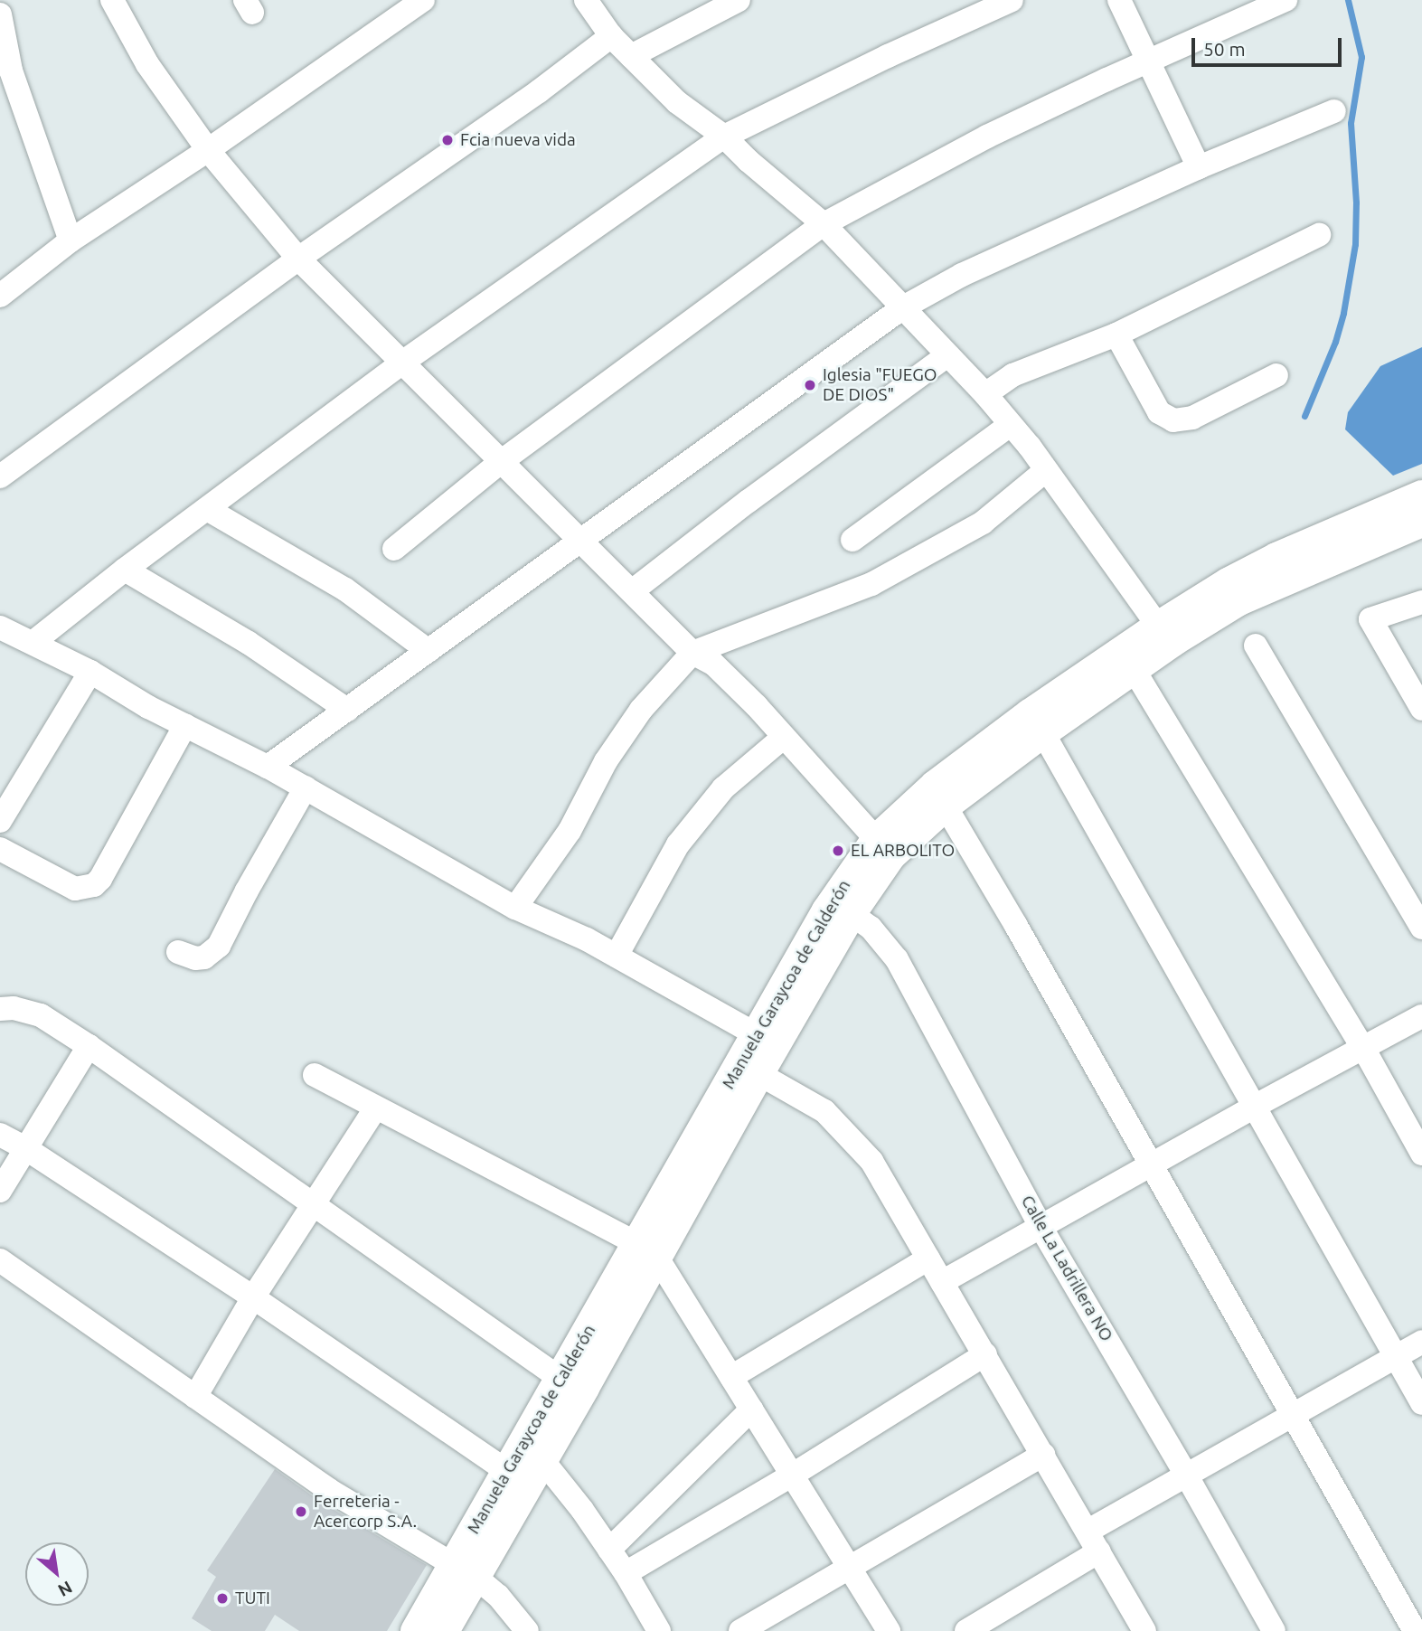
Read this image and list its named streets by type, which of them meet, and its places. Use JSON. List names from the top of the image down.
{
  "streets": {
    "street": ["Manuela Garaycoa de Calderón", "Calle La Ladrillera NO"]
  },
  "crossings": [
    ["Manuela Garaycoa de Calderón", "Calle La Ladrillera NO"]
  ],
  "places": [
    "Fcia nueva vida",
    "Iglesia \"FUEGO DE DIOS\"",
    "EL ARBOLITO",
    "Ferreteria - Acercorp S.A.",
    "TUTI"
  ],
  "scale_bar": "50 m",
  "north": "bottom right"
}
